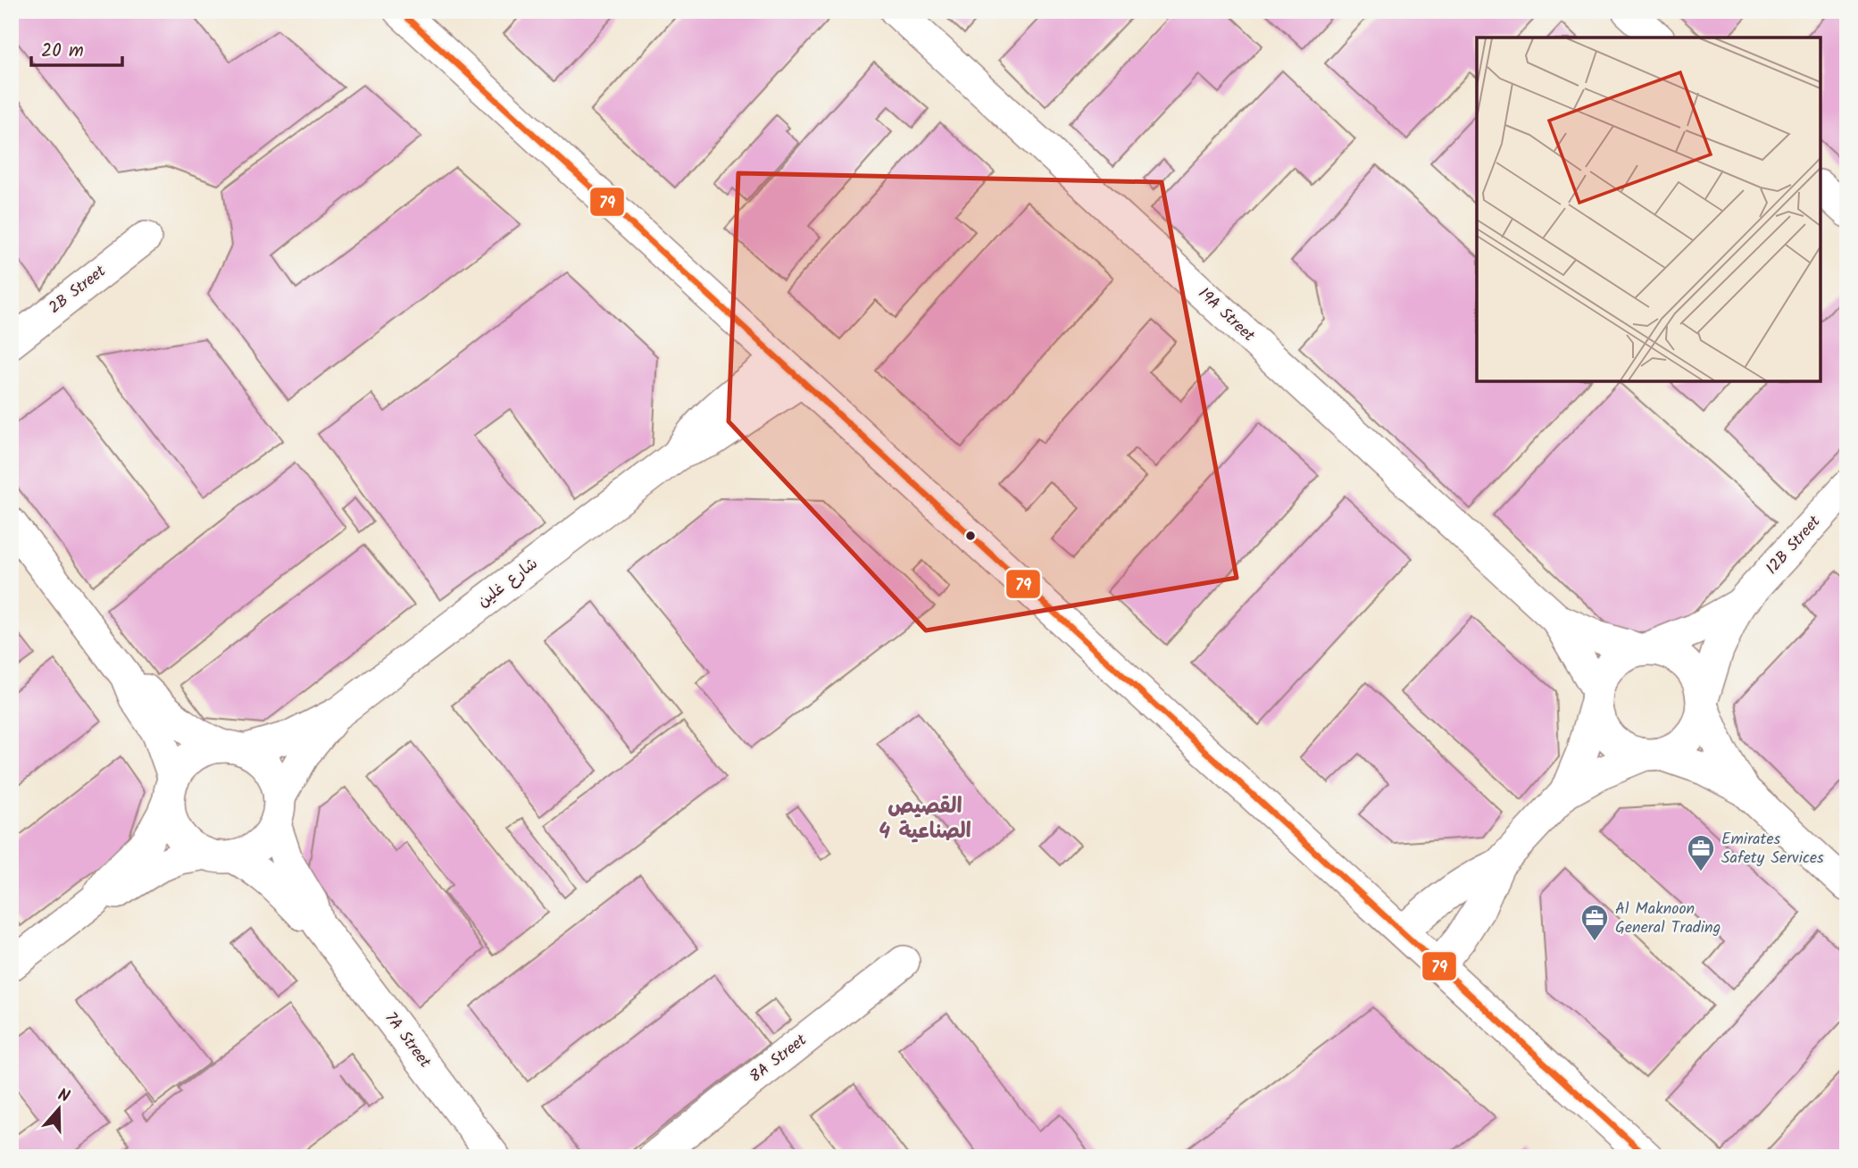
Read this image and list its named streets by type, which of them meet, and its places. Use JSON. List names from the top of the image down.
{
  "streets": {
    "street": [
      "2B Street",
      "19A Street",
      "12B Street",
      "شارع غلين",
      "7A Street",
      "8A Street"
    ]
  },
  "districts": ["القصيص الصناعية 4"],
  "places": {
    "office": ["Emirates Safety Services", "Al Maknoon General Trading"]
  },
  "lines": ["transit line 79"],
  "scale_bar": "20 m",
  "north": "top"
}
